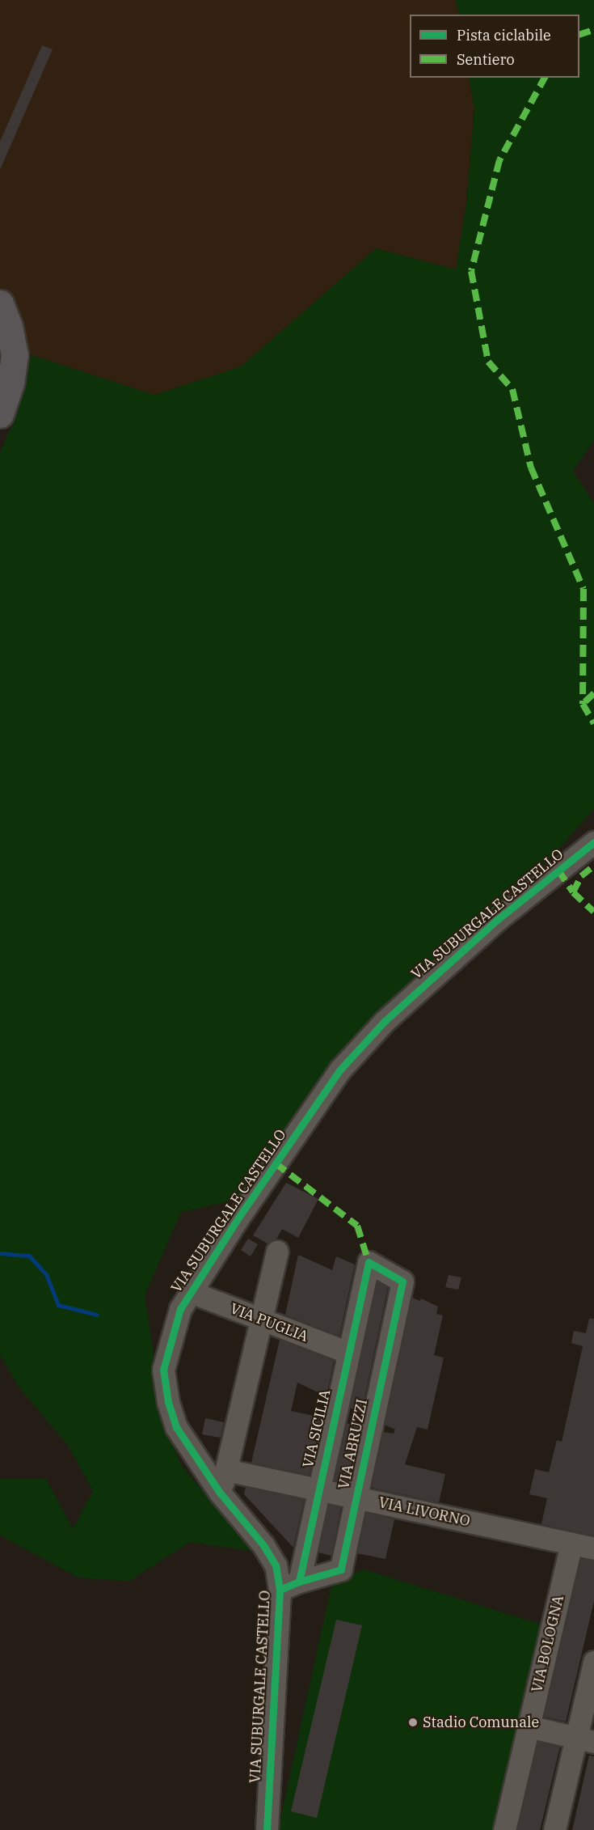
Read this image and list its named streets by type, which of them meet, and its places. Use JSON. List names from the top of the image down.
{
  "streets": {
    "street": [
      "VIA SUBURGALE CASTELLO",
      "VIA PUGLIA",
      "VIA SICILIA",
      "VIA ABRUZZI",
      "VIA LIVORNO",
      "VIA BOLOGNA"
    ]
  },
  "crossings": [
    ["VIA SUBURGALE CASTELLO", "VIA PUGLIA"],
    ["VIA SUBURGALE CASTELLO", "VIA SICILIA"],
    ["VIA SUBURGALE CASTELLO", "VIA ABRUZZI"],
    ["VIA PUGLIA", "VIA SICILIA"],
    ["VIA SICILIA", "VIA ABRUZZI"],
    ["VIA SICILIA", "VIA LIVORNO"],
    ["VIA ABRUZZI", "VIA LIVORNO"],
    ["VIA LIVORNO", "VIA BOLOGNA"]
  ],
  "places": ["Stadio Comunale"],
  "legend": ["Pista ciclabile", "Sentiero"]
}
